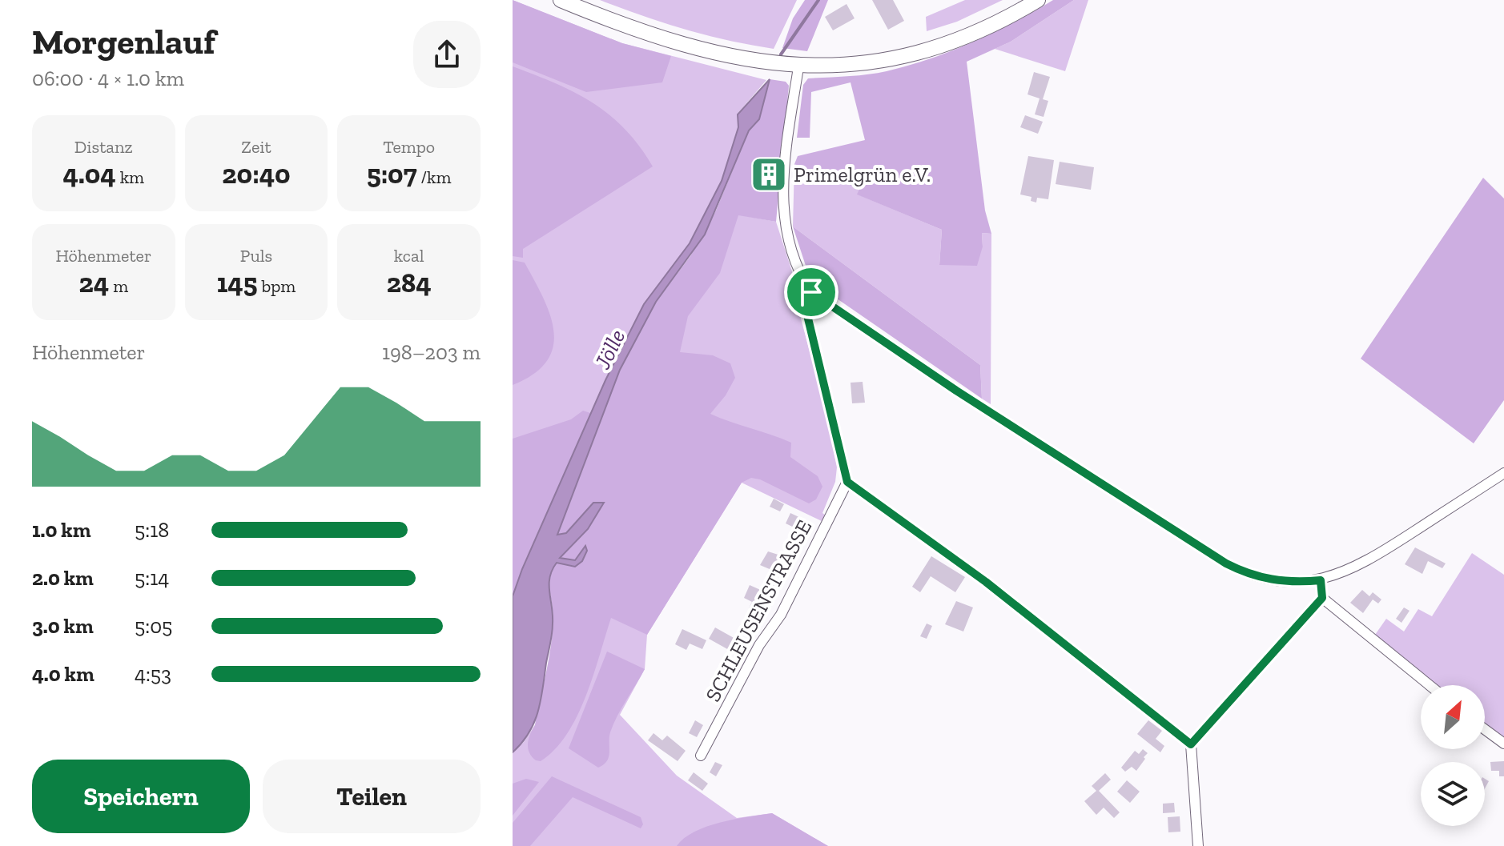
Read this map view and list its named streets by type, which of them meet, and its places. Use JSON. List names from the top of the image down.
{
  "streets": {
    "street": ["SCHLEUSENSTRASSE"]
  },
  "water": ["Jölle"],
  "places": {
    "building": ["Primelgrün e.V."]
  },
  "north": "top right",
  "page": {
    "heading": ["Morgenlauf", "06:00 · 4 × 1.0 km"],
    "stats": [
      ["Distanz", "4.04 km"],
      ["Zeit", "20:40"],
      ["Tempo", "5:07 /km"],
      ["Höhenmeter", "24 m"],
      ["Puls", "145 bpm"],
      ["kcal", "284"]
    ],
    "chart": ["Höhenmeter", "198–203 m"],
    "list": [
      {
        "name": "1.0 km",
        "note": "5:18"
      },
      {
        "name": "2.0 km",
        "note": "5:14"
      },
      {
        "name": "3.0 km",
        "note": "5:05"
      },
      {
        "name": "4.0 km",
        "note": "4:53"
      }
    ],
    "buttons": ["Speichern", "Teilen"]
  }
}
